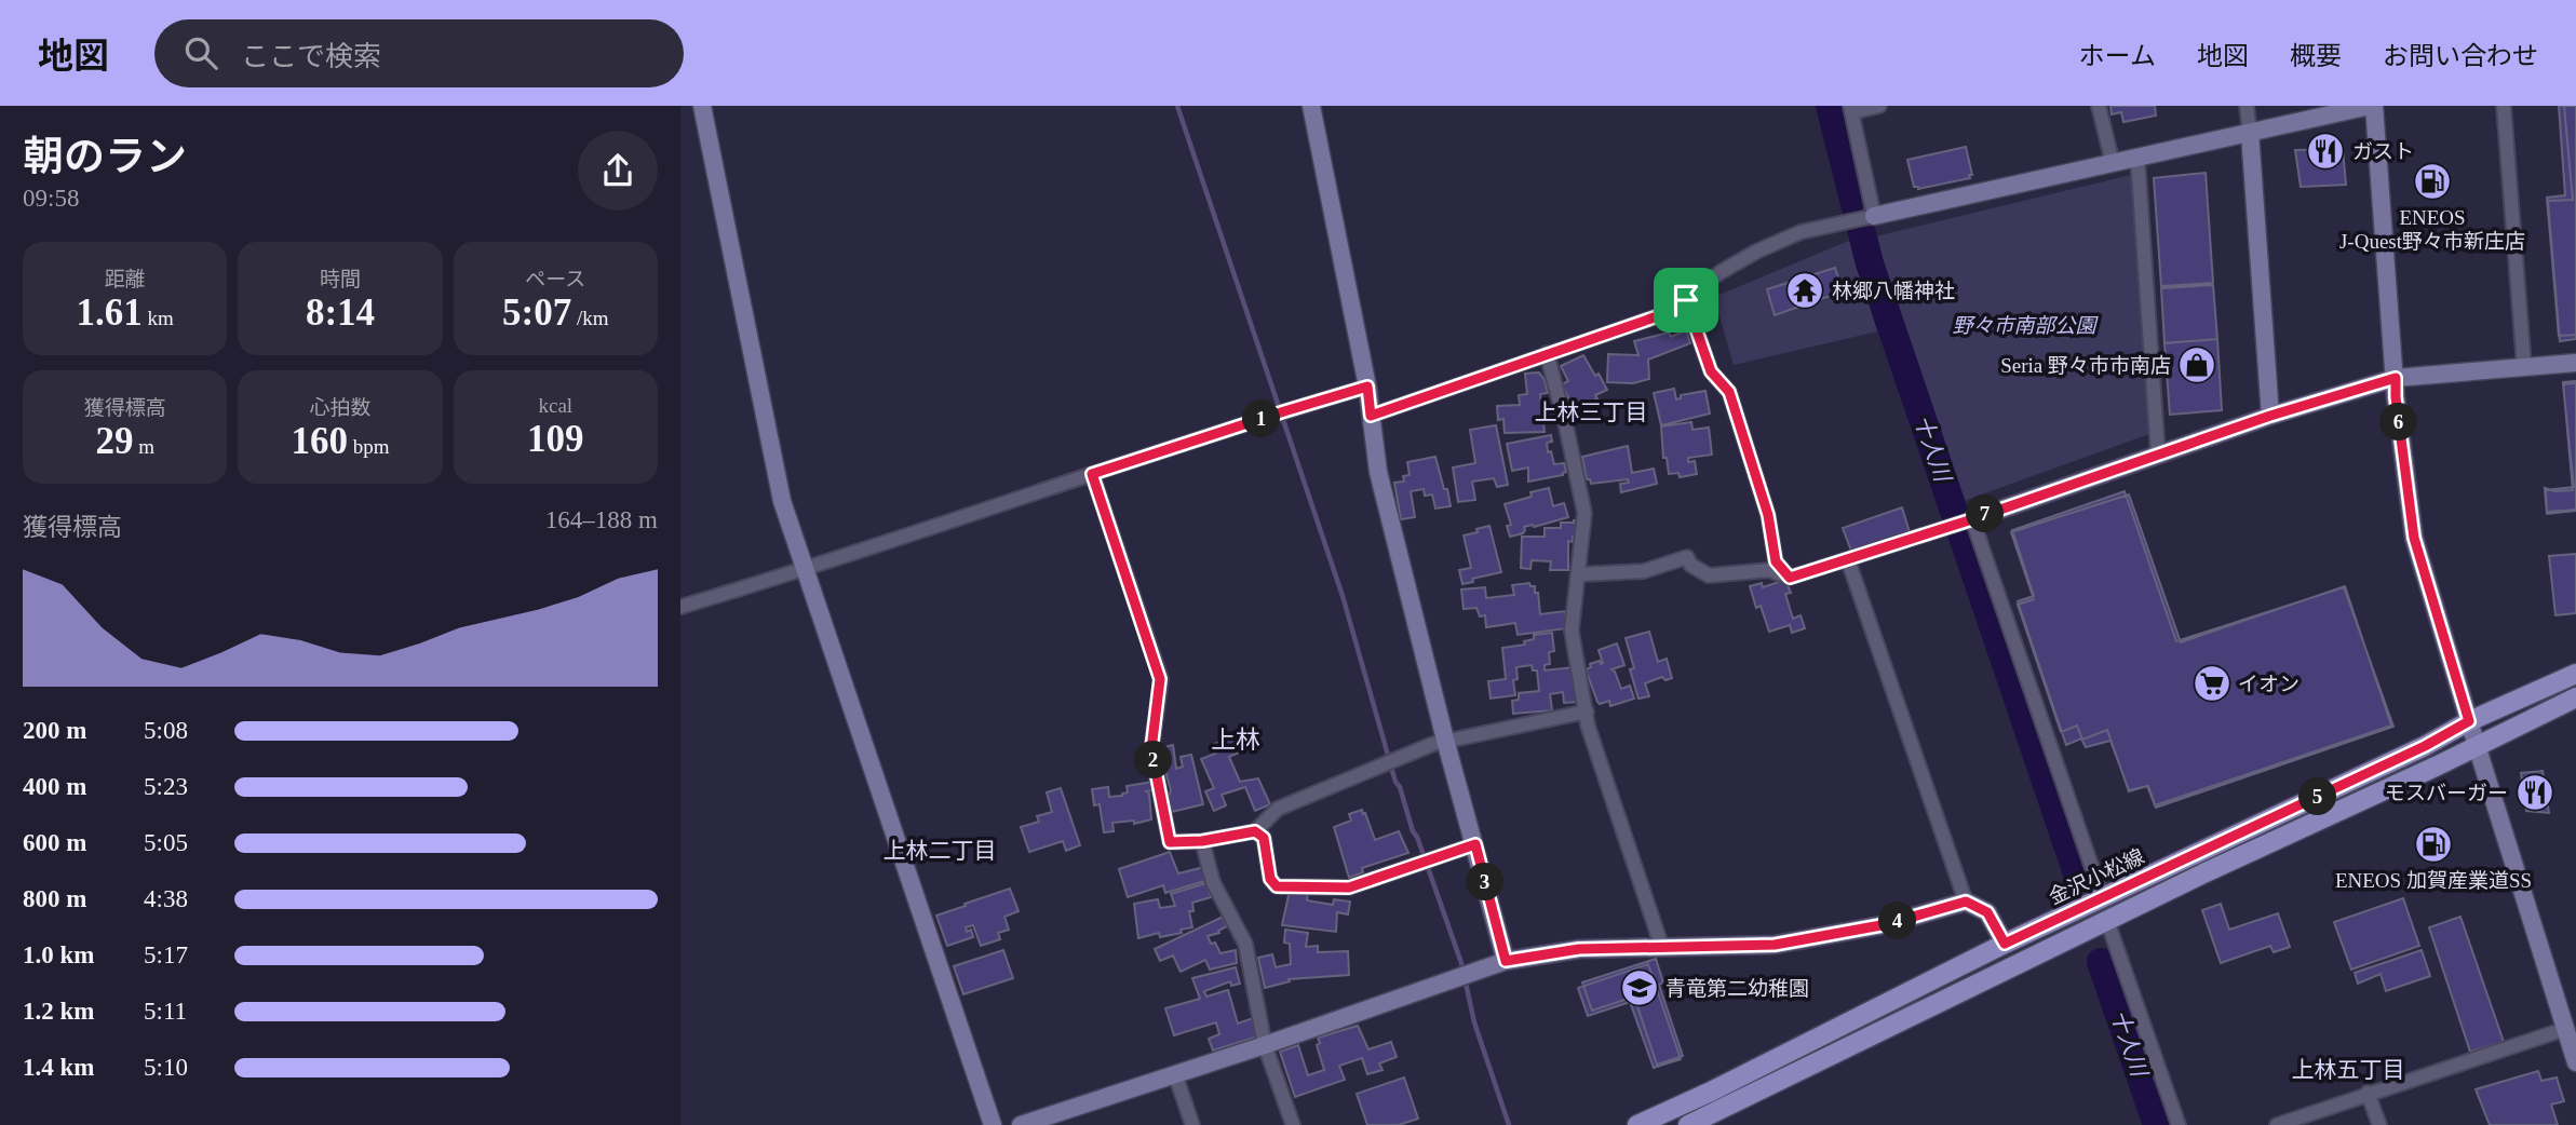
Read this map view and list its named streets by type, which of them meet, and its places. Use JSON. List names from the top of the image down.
{
  "streets": {
    "main road": ["金沢小松線"]
  },
  "districts": [
    "上林三丁目",
    "上林",
    "上林二丁目",
    "上林五丁目"
  ],
  "water": ["十人川"],
  "parks": ["野々市南部公園"],
  "places": {
    "restaurant": ["ガスト", "モスバーガー"],
    "fuel station": ["ENEOS J-Quest野々市新庄店", "ENEOS 加賀産業道SS"],
    "temple": ["林郷八幡神社"],
    "shop": ["Seria 野々市市南店"],
    "supermarket": ["イオン"],
    "school or university": ["青竜第二幼稚園"]
  },
  "page": {
    "header": "地図",
    "search": "ここで検索",
    "nav": [
      "ホーム",
      "地図",
      "概要",
      "お問い合わせ"
    ],
    "heading": ["朝のラン", "09:58"],
    "stats": [
      ["距離", "1.61 km"],
      ["時間", "8:14"],
      ["ペース", "5:07 /km"],
      ["獲得標高", "29 m"],
      ["心拍数", "160 bpm"],
      ["kcal", "109"]
    ],
    "pins": [
      "1",
      "6",
      "7",
      "2",
      "5",
      "3",
      "4"
    ],
    "chart": ["獲得標高", "164–188 m"],
    "list": [
      {
        "name": "200 m",
        "note": "5:08"
      },
      {
        "name": "400 m",
        "note": "5:23"
      },
      {
        "name": "600 m",
        "note": "5:05"
      },
      {
        "name": "800 m",
        "note": "4:38"
      },
      {
        "name": "1.0 km",
        "note": "5:17"
      },
      {
        "name": "1.2 km",
        "note": "5:11"
      },
      {
        "name": "1.4 km",
        "note": "5:10"
      }
    ]
  }
}
